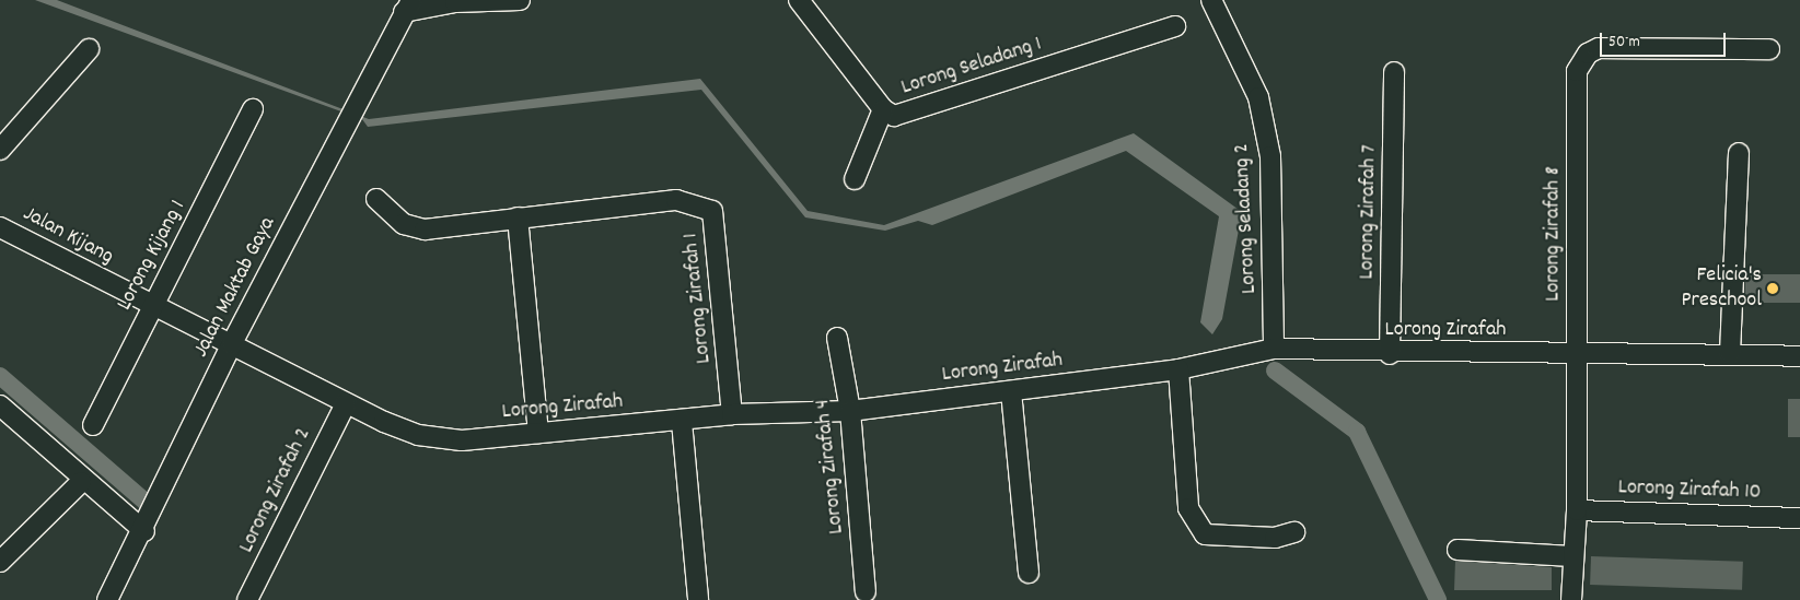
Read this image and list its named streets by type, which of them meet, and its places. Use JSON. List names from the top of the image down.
{
  "streets": {
    "street": [
      "Lorong Seladang 1",
      "Lorong Zirafah 7",
      "Lorong Seladang 2",
      "Lorong Zirafah 8",
      "Jalan Kijang",
      "Lorong Kijang 1",
      "Jalan Maktab Gaya",
      "Lorong Zirafah 1",
      "Lorong Zirafah",
      "Lorong Zirafah 4",
      "Lorong Zirafah 2",
      "Lorong Zirafah 10"
    ]
  },
  "crossings": [
    ["Lorong Zirafah 7", "Lorong Zirafah"],
    ["Lorong Seladang 2", "Lorong Zirafah"],
    ["Lorong Zirafah 8", "Lorong Zirafah"],
    ["Lorong Zirafah 8", "Lorong Zirafah 10"],
    ["Jalan Kijang", "Lorong Kijang 1"],
    ["Jalan Kijang", "Jalan Maktab Gaya"],
    ["Jalan Kijang", "Lorong Zirafah"],
    ["Jalan Maktab Gaya", "Lorong Zirafah"],
    ["Lorong Zirafah 1", "Lorong Zirafah"],
    ["Lorong Zirafah", "Lorong Zirafah 4"],
    ["Lorong Zirafah", "Lorong Zirafah 2"]
  ],
  "places": ["Felicia's Preschool"],
  "scale_bar": "50 m"
}
